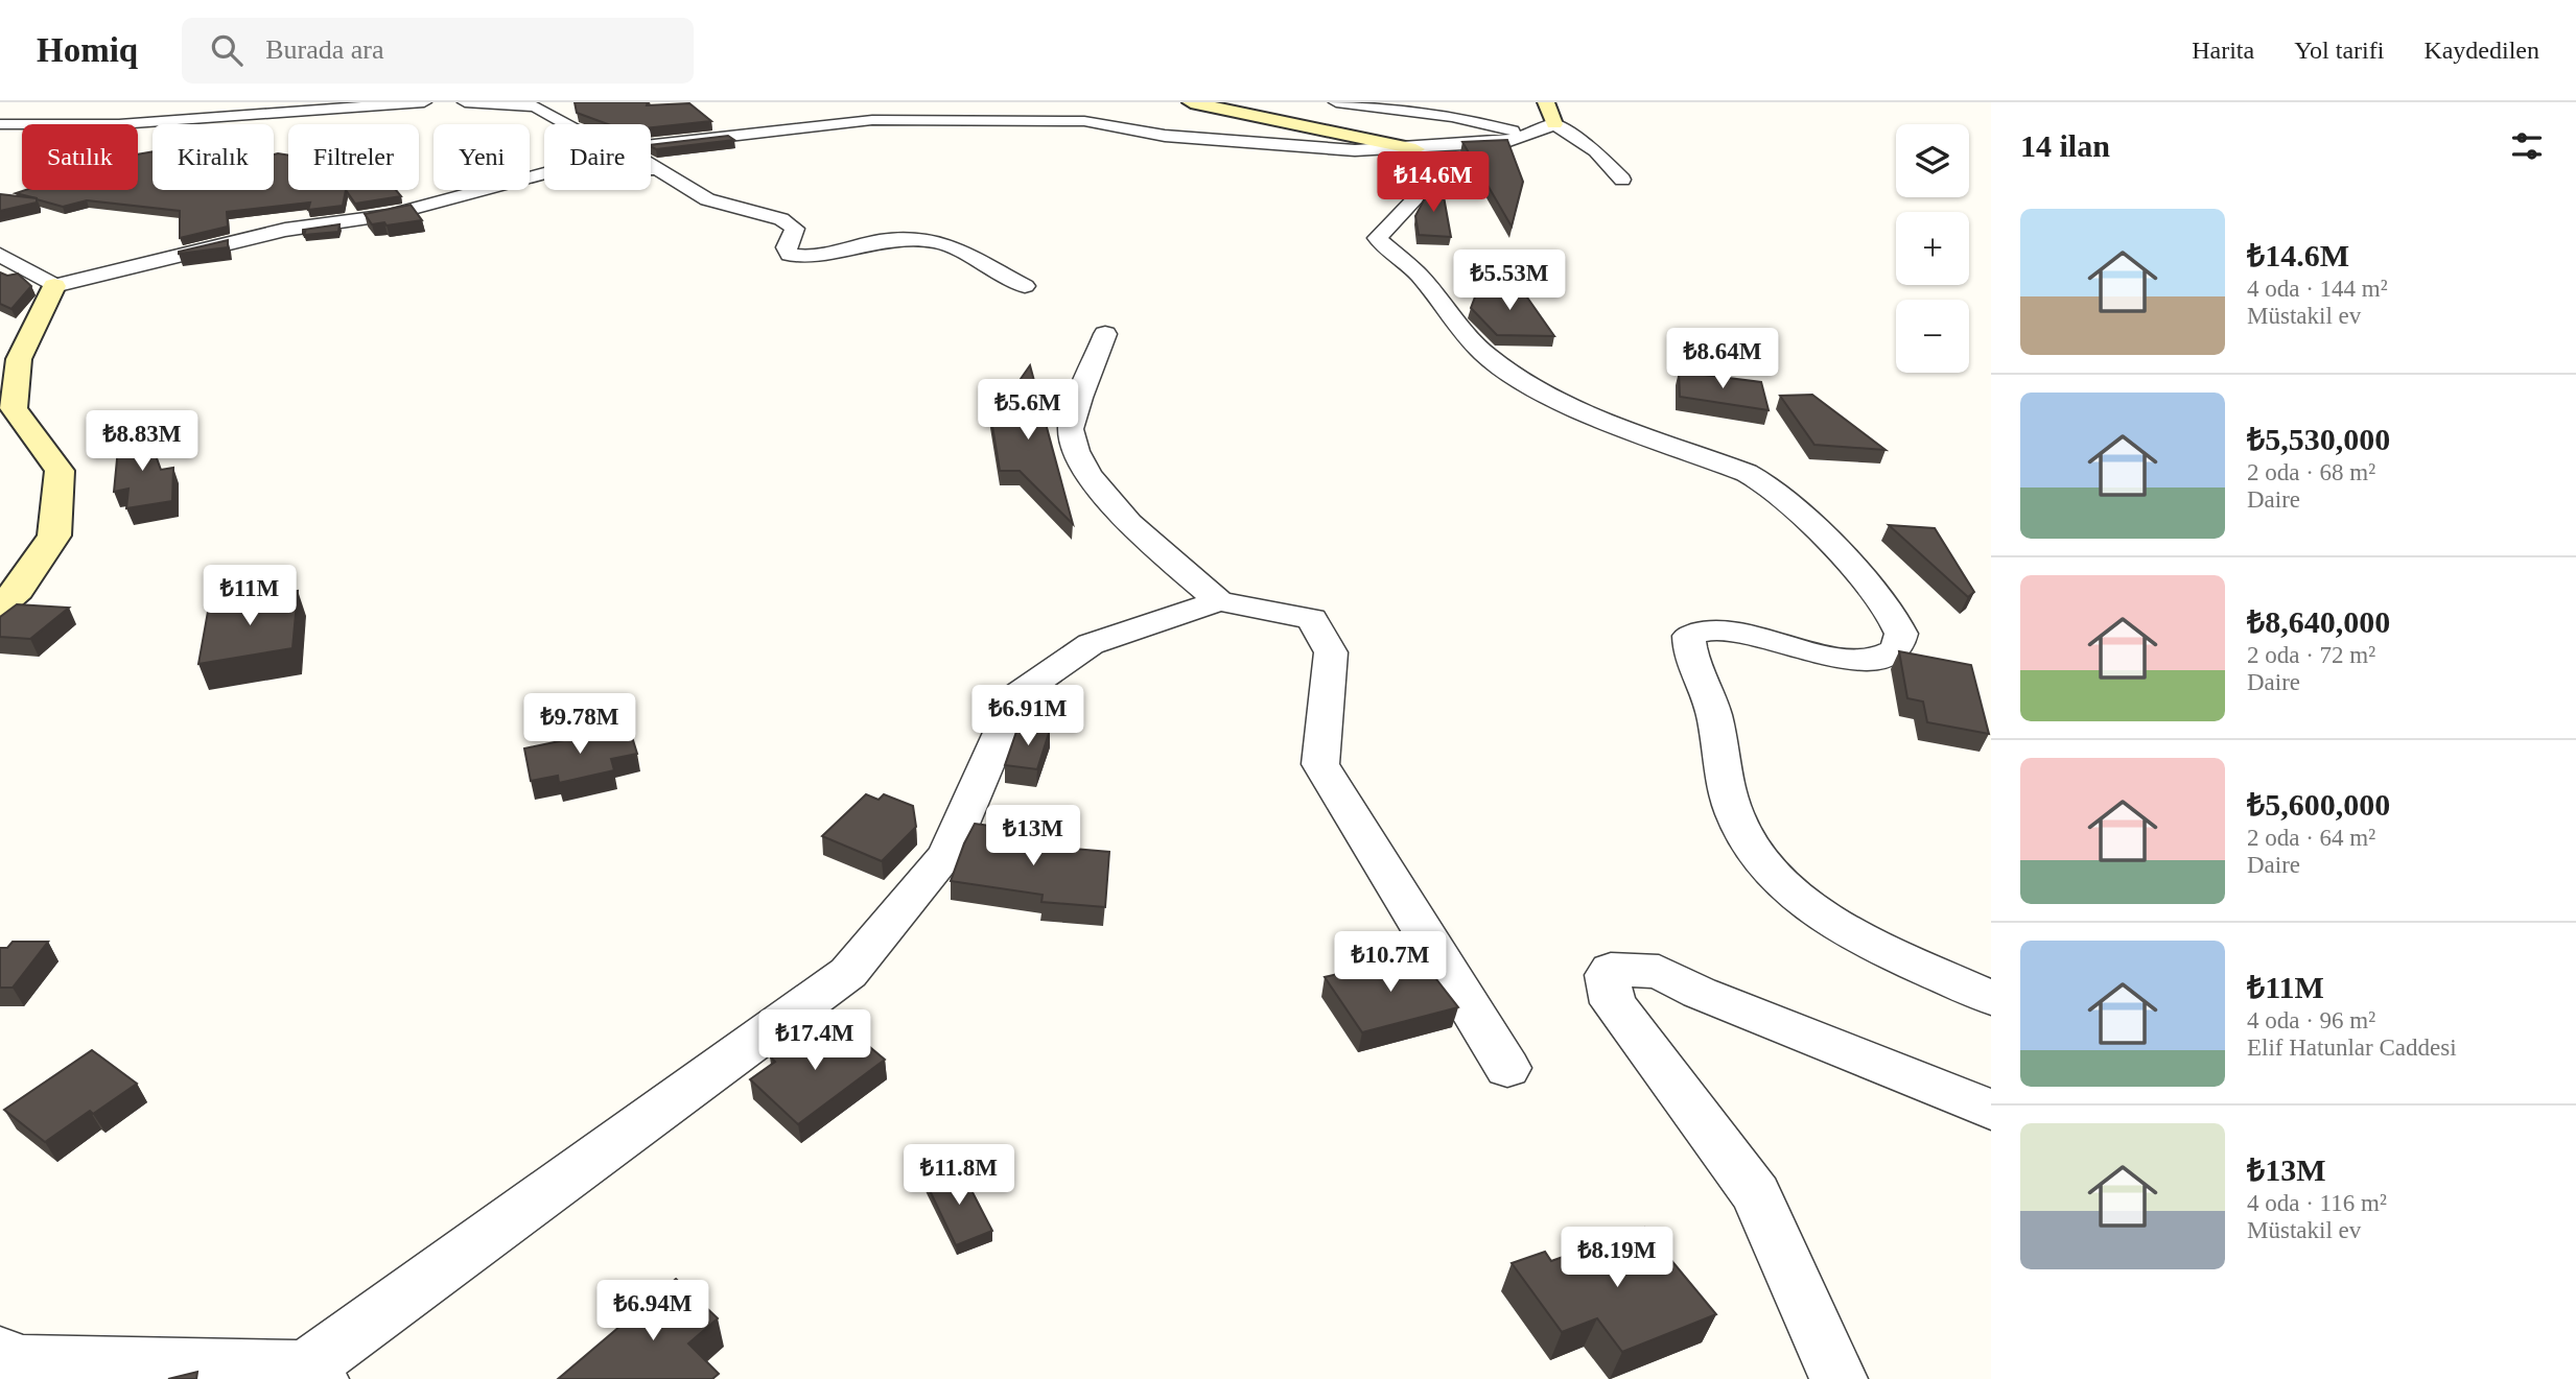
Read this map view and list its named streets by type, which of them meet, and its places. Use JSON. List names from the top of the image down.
{
  "page": {
    "header": "Homiq",
    "search": "Burada ara",
    "nav": ["Harita", "Yol tarifi", "Kaydedilen"],
    "heading": "14 ilan",
    "map_buttons": ["+", "−"],
    "chip": [
      "Satılık",
      "Kiralık",
      "Filtreler",
      "Yeni",
      "Daire"
    ],
    "price": [
      "₺14.6M",
      "₺5.53M",
      "₺8.64M",
      "₺5.6M",
      "₺8.83M",
      "₺11M",
      "₺6.91M",
      "₺9.78M",
      "₺13M",
      "₺10.7M",
      "₺17.4M",
      "₺11.8M",
      "₺8.19M",
      "₺6.94M"
    ],
    "list": [
      {
        "name": "₺14.6M",
        "note": "4 oda · 144 m² · Müstakil ev"
      },
      {
        "name": "₺5,530,000",
        "note": "2 oda · 68 m² · Daire"
      },
      {
        "name": "₺8,640,000",
        "note": "2 oda · 72 m² · Daire"
      },
      {
        "name": "₺5,600,000",
        "note": "2 oda · 64 m² · Daire"
      },
      {
        "name": "₺11M",
        "note": "4 oda · 96 m² · Elif Hatunlar Caddesi"
      },
      {
        "name": "₺13M",
        "note": "4 oda · 116 m² · Müstakil ev"
      }
    ]
  }
}
